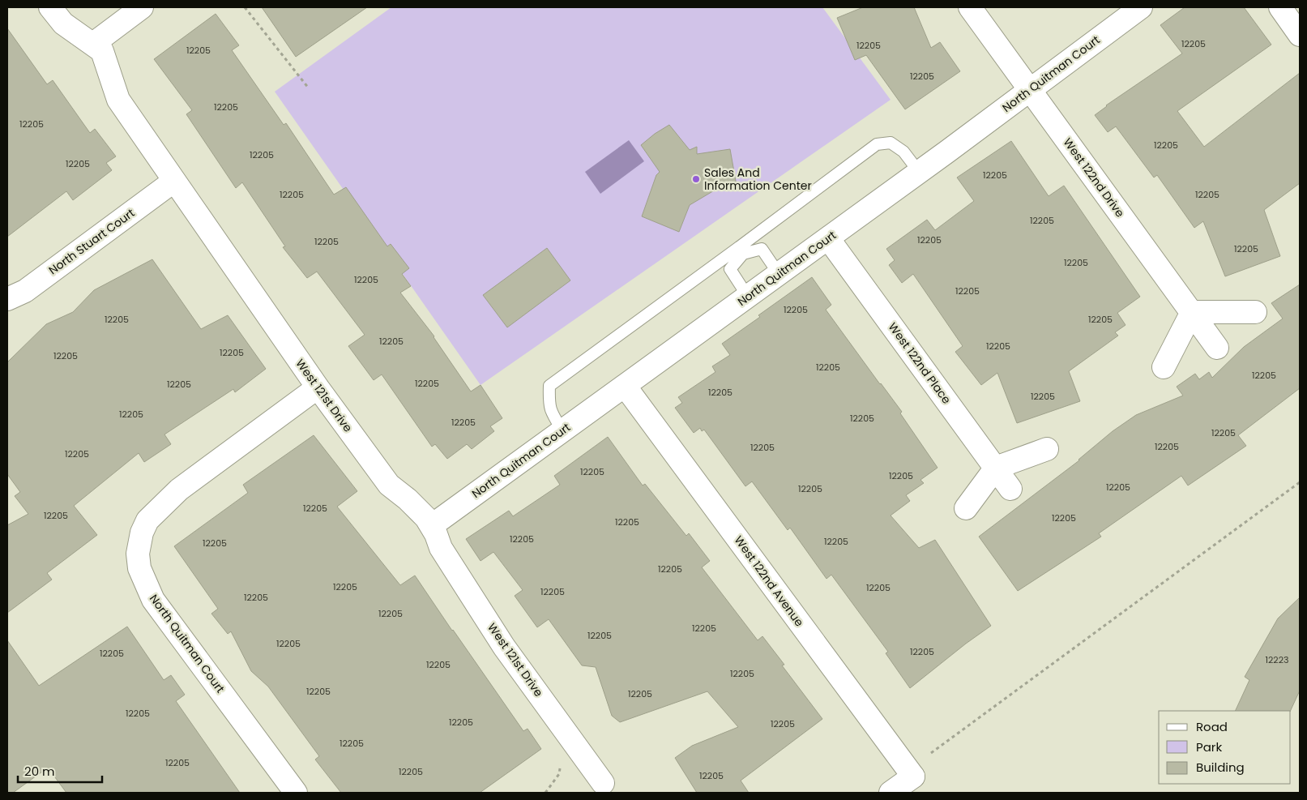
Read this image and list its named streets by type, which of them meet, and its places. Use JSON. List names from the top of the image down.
{
  "streets": {
    "street": [
      "North Quitman Court",
      "West 122nd Drive",
      "North Stuart Court",
      "West 122nd Place",
      "West 121st Drive",
      "West 122nd Avenue"
    ]
  },
  "crossings": [
    ["North Quitman Court", "West 122nd Drive"],
    ["North Quitman Court", "West 122nd Place"],
    ["North Quitman Court", "West 121st Drive"],
    ["North Quitman Court", "West 122nd Avenue"],
    ["North Stuart Court", "West 121st Drive"]
  ],
  "places": ["Sales And Information Center"],
  "house_numbers": [
    "12205",
    "12205",
    "12205",
    "12205",
    "12205",
    "12205",
    "12205",
    "12205",
    "12205",
    "12205",
    "12205",
    "12205",
    "12205",
    "12205",
    "12205",
    "12205",
    "12205",
    "12205",
    "12205",
    "12205",
    "12205",
    "12205",
    "12205",
    "12205",
    "12205",
    "12205",
    "12205",
    "12205",
    "12205",
    "12205",
    "12205",
    "12205",
    "12205",
    "12205",
    "12205",
    "12205",
    "12205",
    "12205",
    "12205",
    "12205",
    "12205",
    "12205",
    "12205",
    "12205",
    "12205",
    "12205",
    "12205",
    "12205",
    "12205",
    "12205",
    "12205",
    "12205",
    "12205",
    "12205",
    "12205",
    "12205",
    "12205",
    "12205",
    "12205",
    "12205",
    "12205",
    "12223",
    "12205",
    "12205",
    "12205",
    "12205",
    "12205",
    "12205",
    "12205",
    "12205",
    "12205",
    "12205",
    "12205"
  ],
  "legend": ["Road", "Park", "Building"],
  "scale_bar": "20 m"
}
